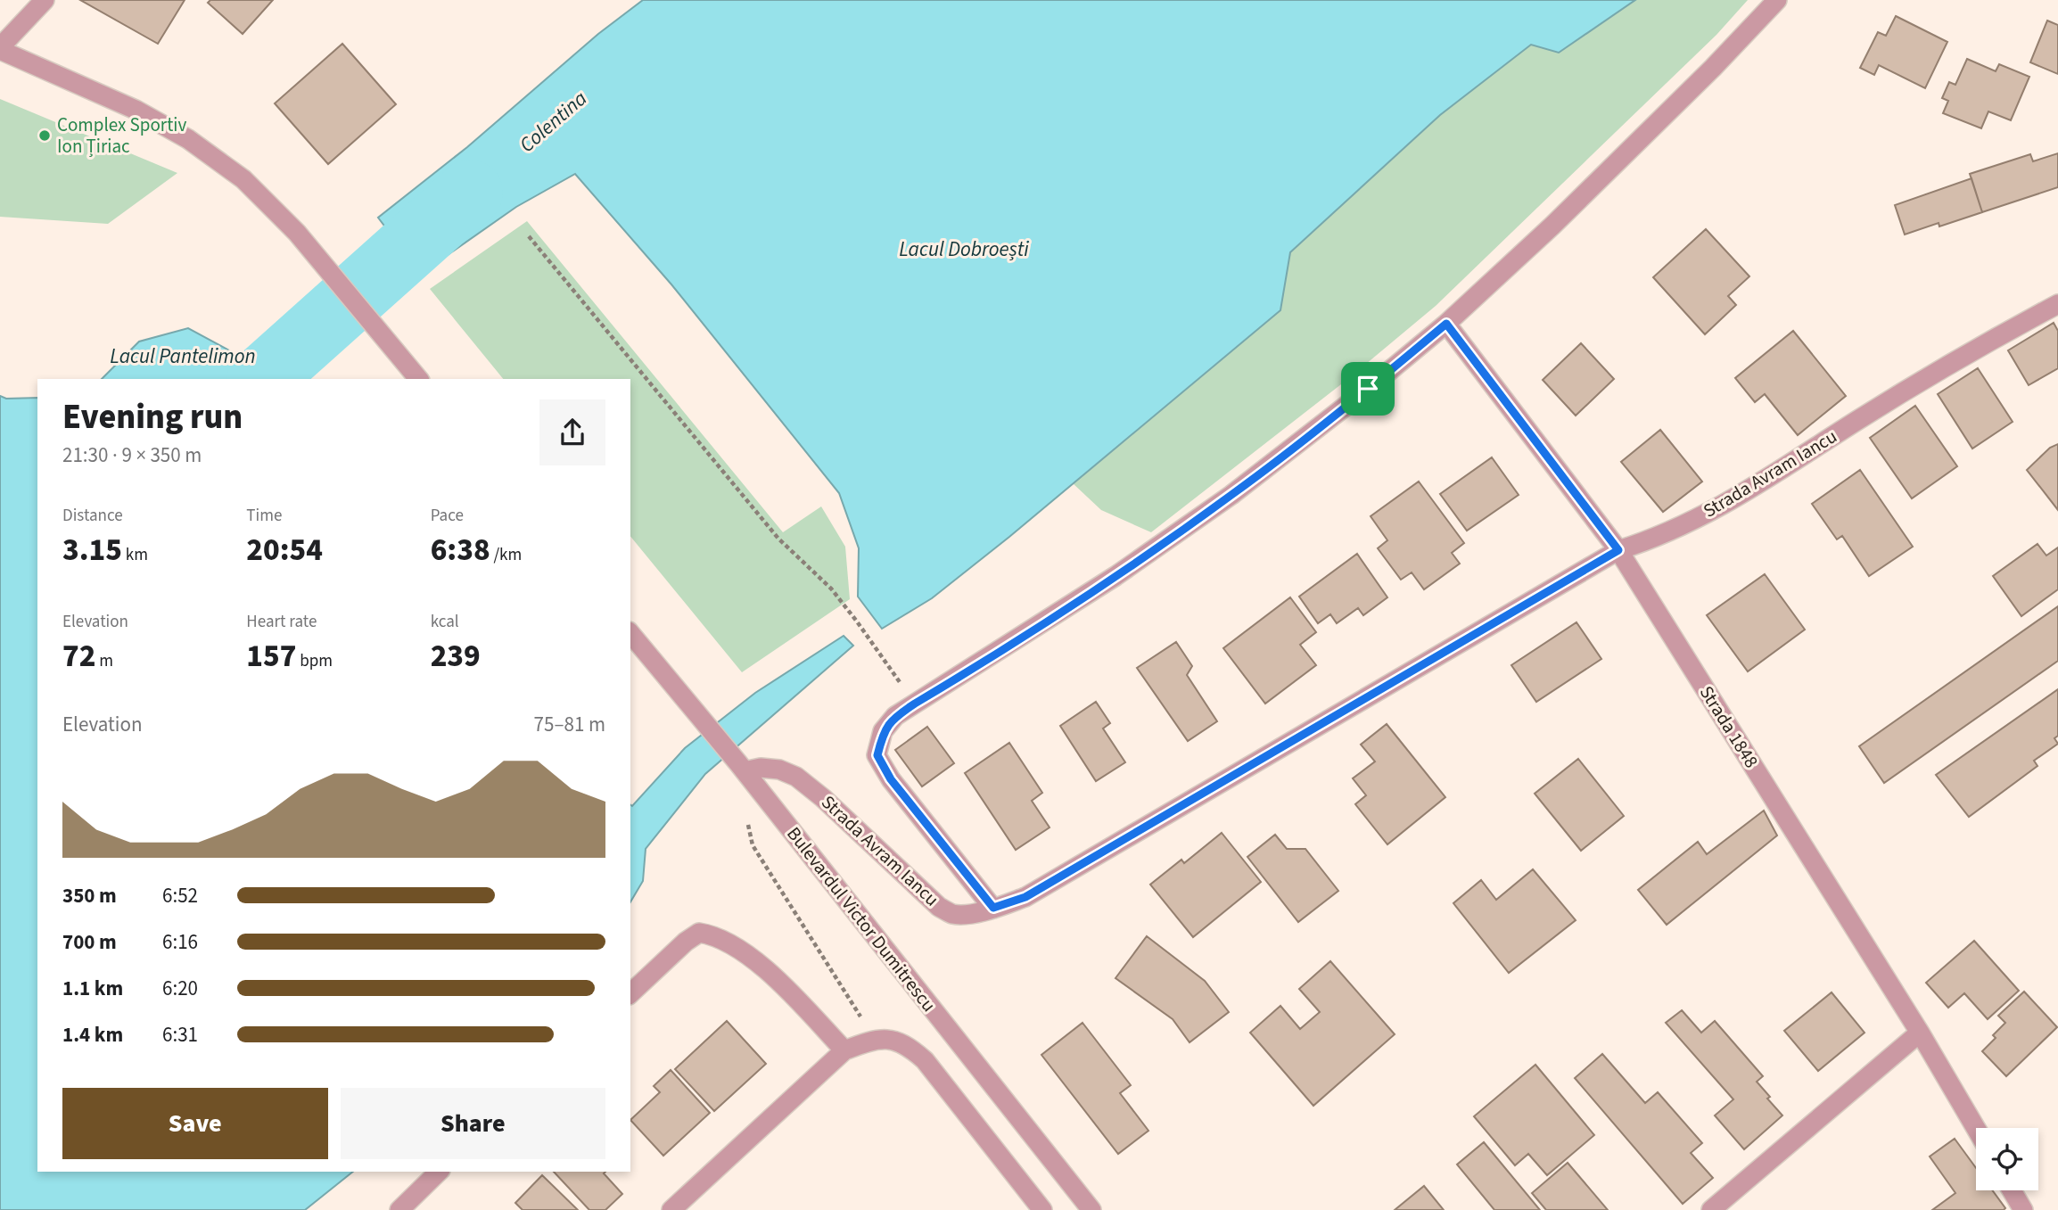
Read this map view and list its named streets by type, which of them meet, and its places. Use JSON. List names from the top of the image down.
{
  "streets": {
    "street": ["Strada Avram Iancu", "Strada 1848", "Bulevardul Victor Dumitrescu"]
  },
  "crossings": [
    ["Strada Avram Iancu", "Strada 1848"],
    ["Strada Avram Iancu", "Bulevardul Victor Dumitrescu"]
  ],
  "water": ["Colentina", "Lacul Dobroești", "Lacul Pantelimon"],
  "places": ["Complex Sportiv Ion Țiriac"],
  "page": {
    "heading": ["Evening run", "21:30 · 9 × 350 m"],
    "stats": [
      ["Distance", "3.15 km"],
      ["Time", "20:54"],
      ["Pace", "6:38 /km"],
      ["Elevation", "72 m"],
      ["Heart rate", "157 bpm"],
      ["kcal", "239"]
    ],
    "chart": ["Elevation", "75–81 m"],
    "list": [
      {
        "name": "350 m",
        "note": "6:52"
      },
      {
        "name": "700 m",
        "note": "6:16"
      },
      {
        "name": "1.1 km",
        "note": "6:20"
      },
      {
        "name": "1.4 km",
        "note": "6:31"
      }
    ],
    "buttons": ["Save", "Share"]
  }
}
